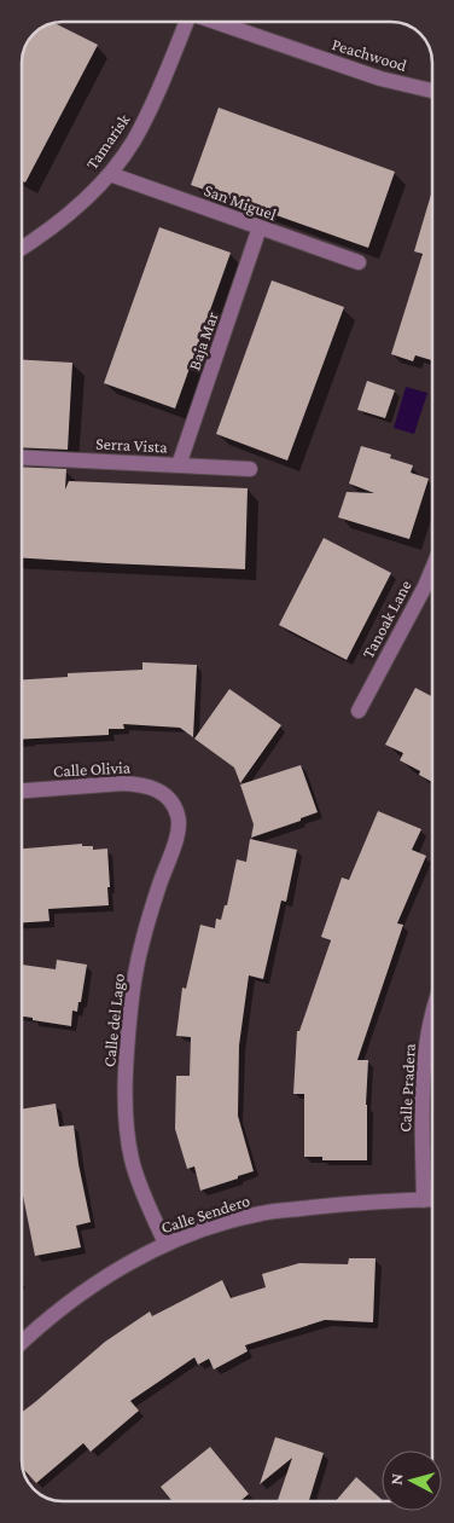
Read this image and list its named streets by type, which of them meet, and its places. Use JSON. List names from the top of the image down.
{
  "streets": {
    "street": [
      "Peachwood",
      "Tamarisk",
      "San Miguel",
      "Baja Mar",
      "Serra Vista",
      "Tanoak Lane",
      "Calle Olivia",
      "Calle del Lago",
      "Calle Pradera",
      "Calle Sendero"
    ]
  },
  "crossings": [
    ["Tamarisk", "San Miguel"],
    ["San Miguel", "Baja Mar"],
    ["Baja Mar", "Serra Vista"],
    ["Calle Olivia", "Calle del Lago"],
    ["Calle del Lago", "Calle Sendero"],
    ["Calle Pradera", "Calle Sendero"]
  ],
  "north": "left"
}
